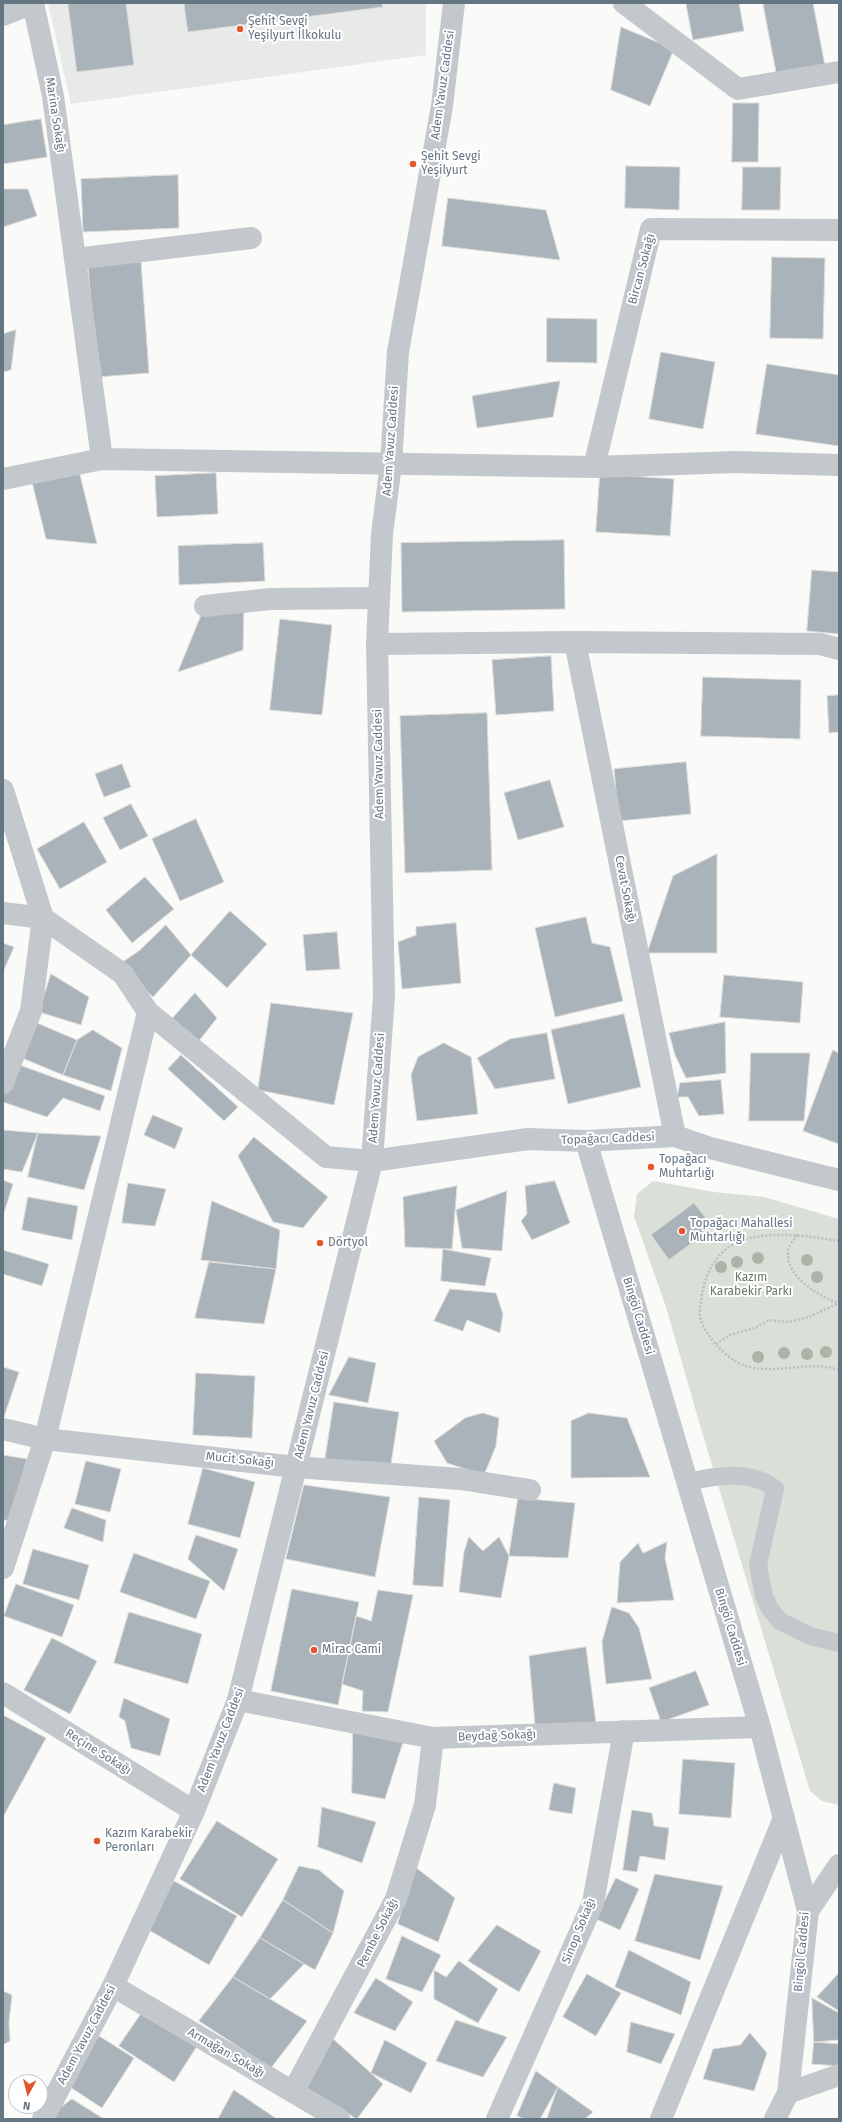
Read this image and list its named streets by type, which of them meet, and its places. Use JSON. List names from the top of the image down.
{
  "streets": {
    "street": [
      "Adem Yavuz Caddesi",
      "Marina Sokağı",
      "Bircan Sokağı",
      "Cevat Sokağı",
      "Topağacı Caddesi",
      "Bingöl Caddesi",
      "Mucit Sokağı",
      "Beydağ Sokağı",
      "Reçine Sokağı",
      "Sinop Sokağı",
      "Pembe Sokağı",
      "Armağan Sokağı"
    ]
  },
  "crossings": [
    ["Adem Yavuz Caddesi", "Topağacı Caddesi"],
    ["Adem Yavuz Caddesi", "Mucit Sokağı"],
    ["Adem Yavuz Caddesi", "Beydağ Sokağı"],
    ["Adem Yavuz Caddesi", "Reçine Sokağı"],
    ["Adem Yavuz Caddesi", "Armağan Sokağı"],
    ["Cevat Sokağı", "Topağacı Caddesi"],
    ["Topağacı Caddesi", "Bingöl Caddesi"],
    ["Bingöl Caddesi", "Beydağ Sokağı"],
    ["Beydağ Sokağı", "Sinop Sokağı"],
    ["Beydağ Sokağı", "Pembe Sokağı"],
    ["Pembe Sokağı", "Armağan Sokağı"]
  ],
  "parks": ["Kazım Karabekir Parkı"],
  "places": [
    "Şehit Sevgi Yeşilyurt İlkokulu",
    "Şehit Sevgi Yeşilyurt",
    "Topağacı Muhtarlığı",
    "Topağacı Mahallesi Muhtarlığı",
    "Dörtyol",
    "Mirac Cami",
    "Kazım Karabekir Peronları"
  ],
  "north": "bottom"
}
